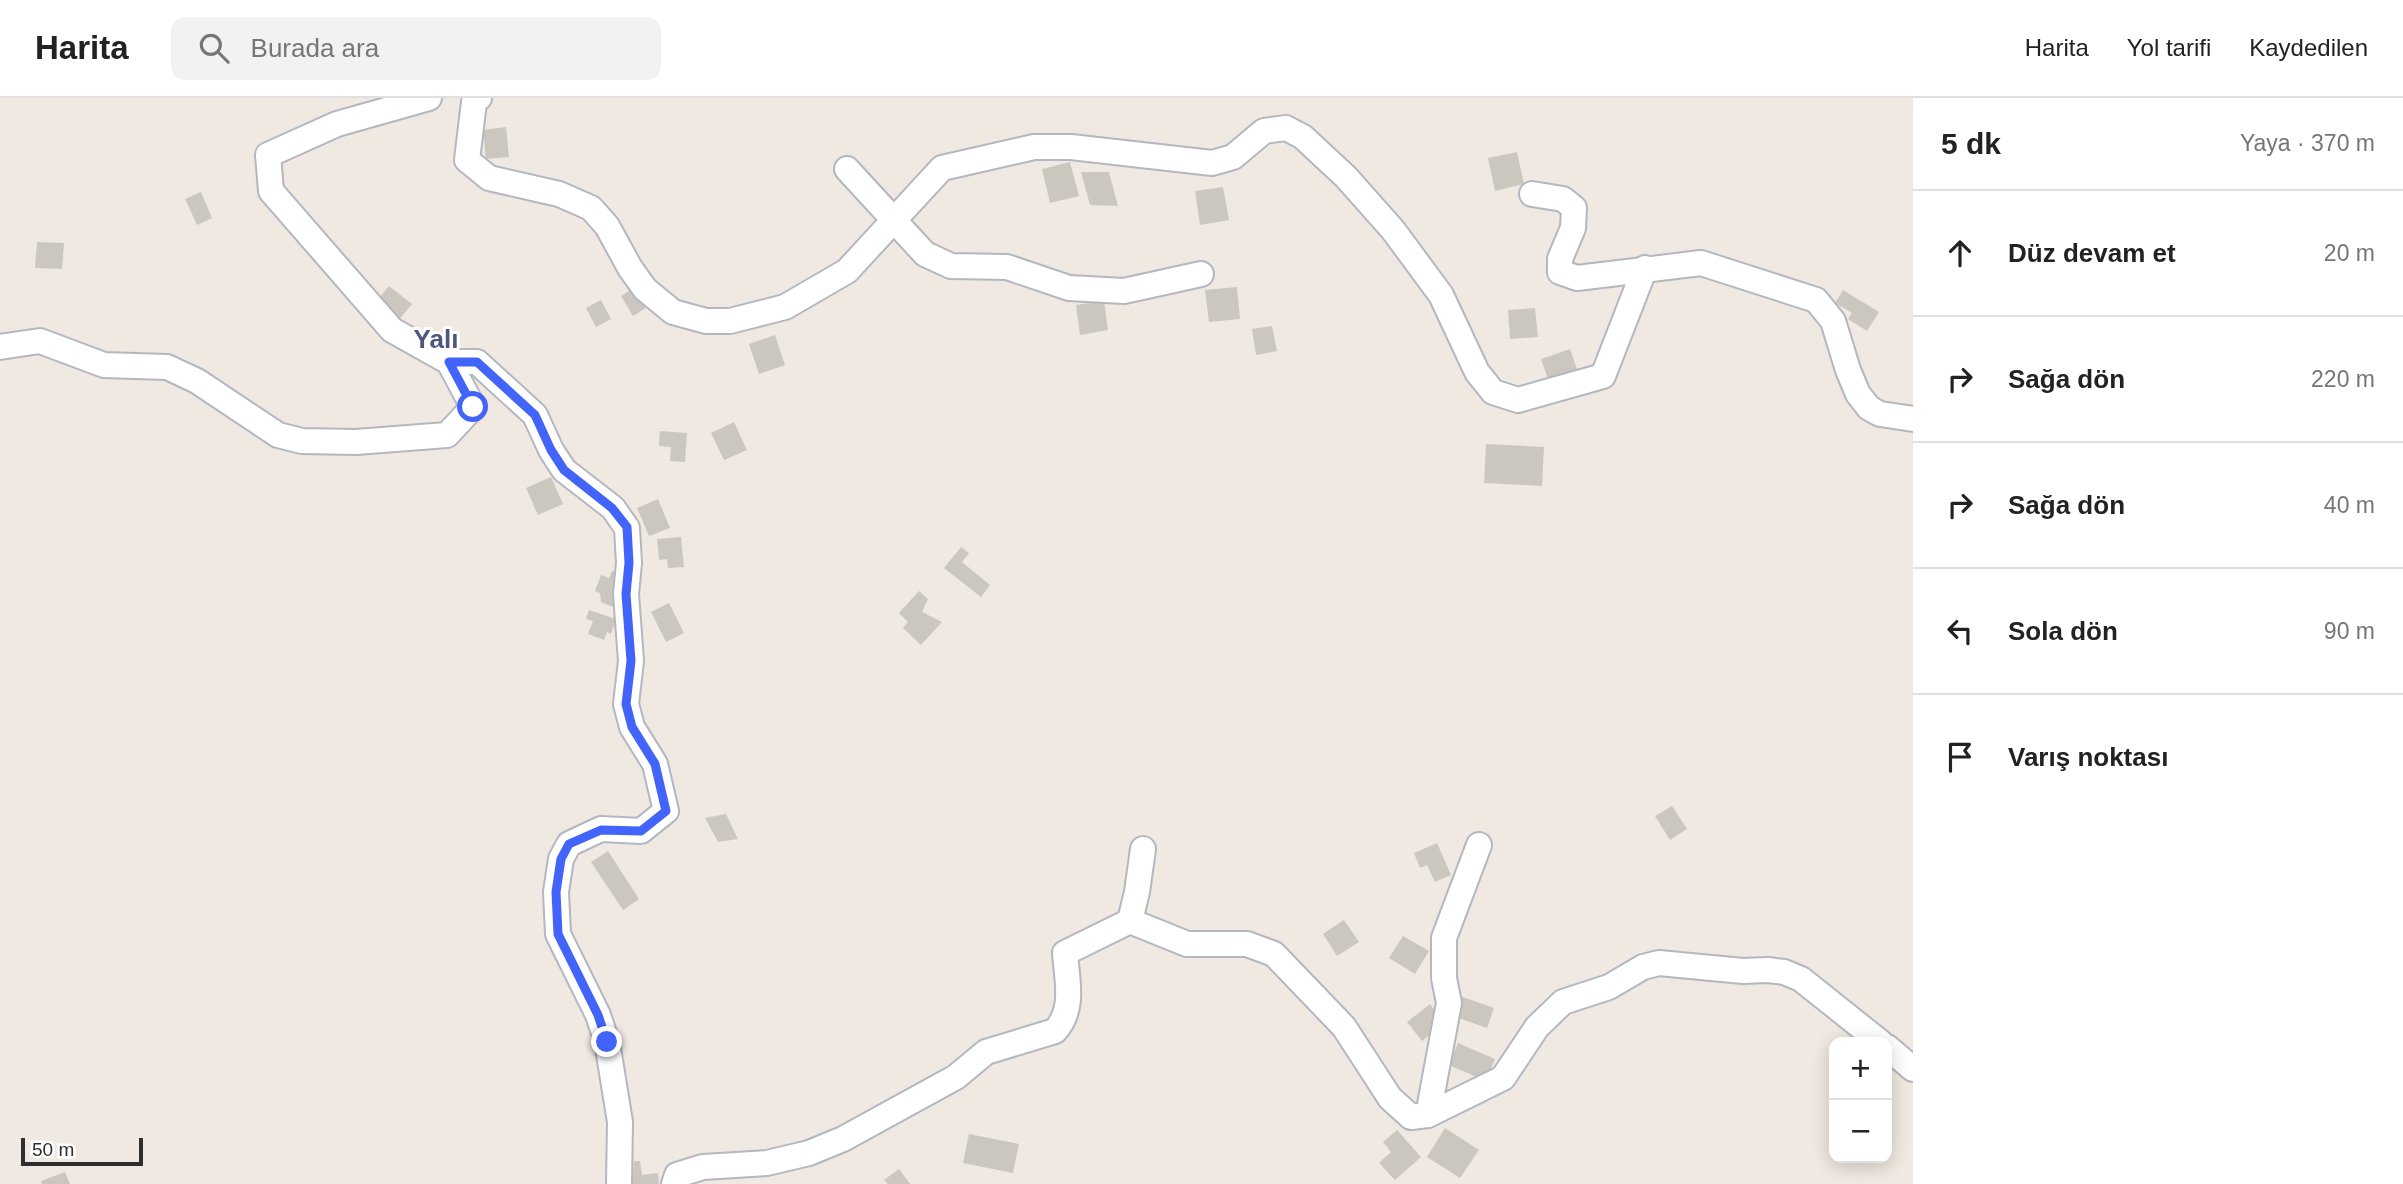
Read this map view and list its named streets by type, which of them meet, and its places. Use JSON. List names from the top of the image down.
{
  "districts": ["Yalı"],
  "scale_bar": "50 m",
  "page": {
    "header": "Harita",
    "search": "Burada ara",
    "nav": ["Harita", "Yol tarifi", "Kaydedilen"],
    "heading": ["5 dk", "Yaya · 370 m"],
    "list": [
      ["Düz devam et", "20 m"],
      ["Sağa dön", "220 m"],
      ["Sağa dön", "40 m"],
      ["Sola dön", "90 m"],
      "Varış noktası"
    ],
    "map_buttons": ["+", "−"],
    "scale": "50 m"
  }
}
